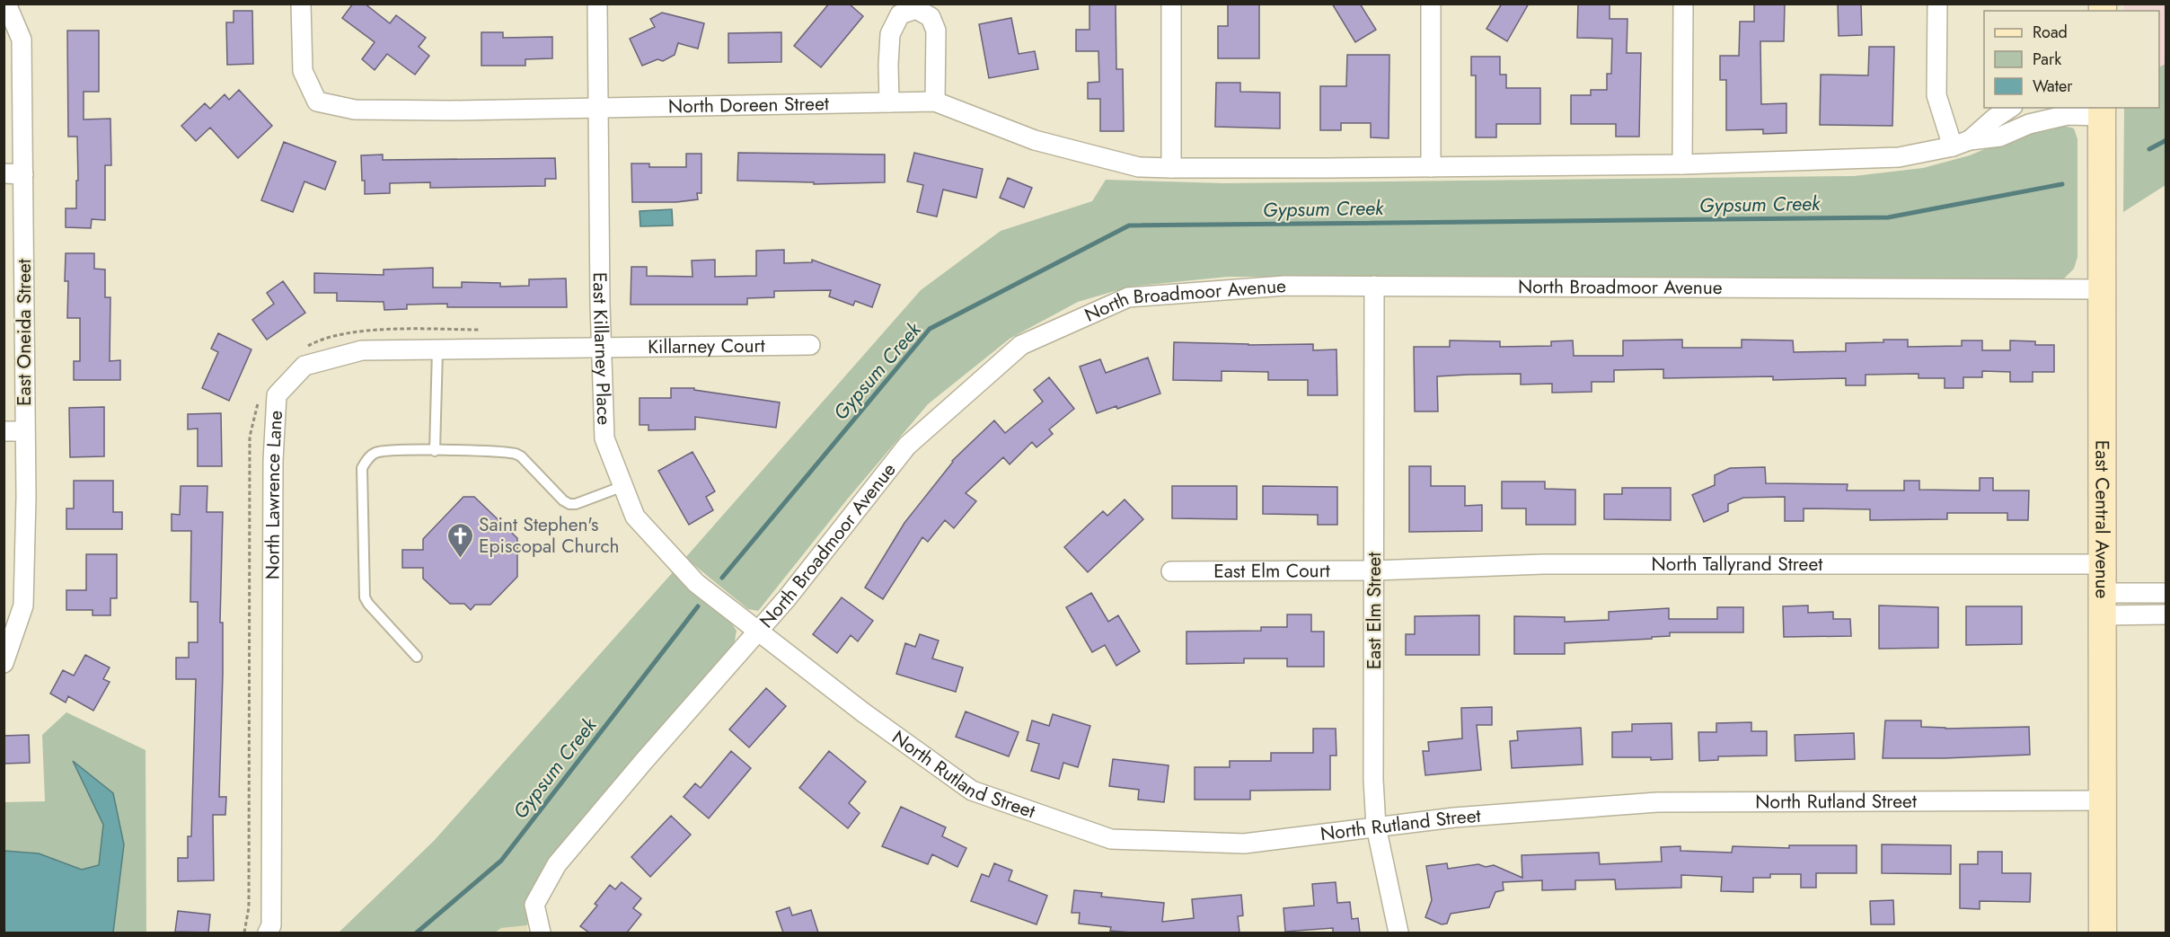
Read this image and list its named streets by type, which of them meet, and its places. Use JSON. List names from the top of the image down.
{
  "streets": {
    "main road": ["East Central Avenue"],
    "street": [
      "North Doreen Street",
      "North Broadmoor Avenue",
      "East Oneida Street",
      "Killarney Court",
      "East Killarney Place",
      "North Lawrence Lane",
      "North Tallyrand Street",
      "East Elm Court",
      "East Elm Street",
      "North Rutland Street"
    ]
  },
  "crossings": [
    ["North Doreen Street", "East Killarney Place"],
    ["North Broadmoor Avenue", "East Killarney Place"],
    ["North Broadmoor Avenue", "East Central Avenue"],
    ["North Broadmoor Avenue", "East Elm Street"],
    ["North Broadmoor Avenue", "North Rutland Street"],
    ["Killarney Court", "East Killarney Place"],
    ["Killarney Court", "North Lawrence Lane"],
    ["East Killarney Place", "North Lawrence Lane"],
    ["East Killarney Place", "North Rutland Street"],
    ["East Central Avenue", "North Tallyrand Street"],
    ["East Central Avenue", "North Rutland Street"],
    ["North Tallyrand Street", "East Elm Court"],
    ["North Tallyrand Street", "East Elm Street"],
    ["East Elm Court", "East Elm Street"],
    ["East Elm Street", "North Rutland Street"]
  ],
  "water": ["Gypsum Creek"],
  "places": {
    "church": ["Saint Stephen's Episcopal Church"]
  },
  "legend": ["Road", "Park", "Water"]
}
